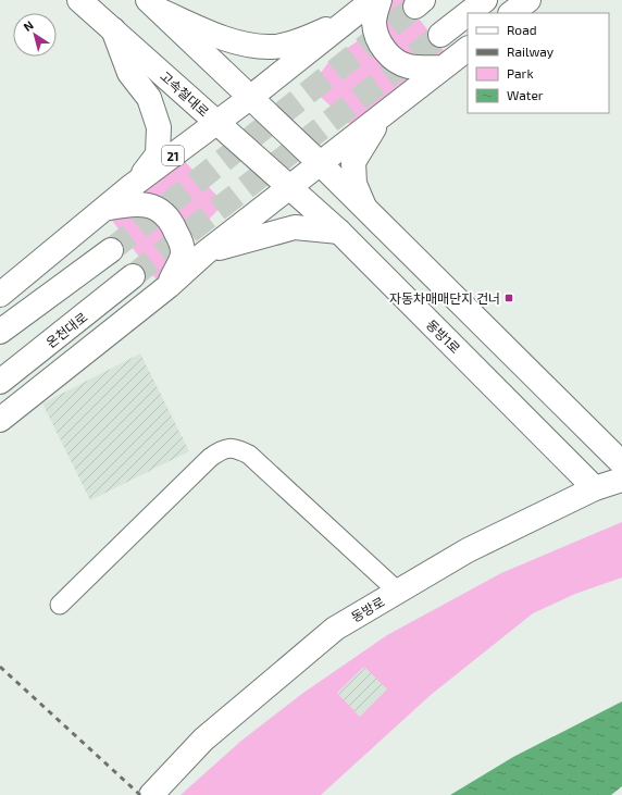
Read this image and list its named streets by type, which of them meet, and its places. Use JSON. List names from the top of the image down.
{
  "streets": {
    "main road": [
      "고속철대로",
      "21",
      "온천대로",
      "동방1로",
      "동방로"
    ]
  },
  "crossings": [
    ["고속철대로", "21"],
    ["고속철대로", "동방1로"],
    ["동방1로", "동방로"]
  ],
  "places": {
    "transit": ["자동차매매단지 건너"]
  },
  "legend": [
    "Road",
    "Railway",
    "Park",
    "Water"
  ],
  "north": "top left"
}
